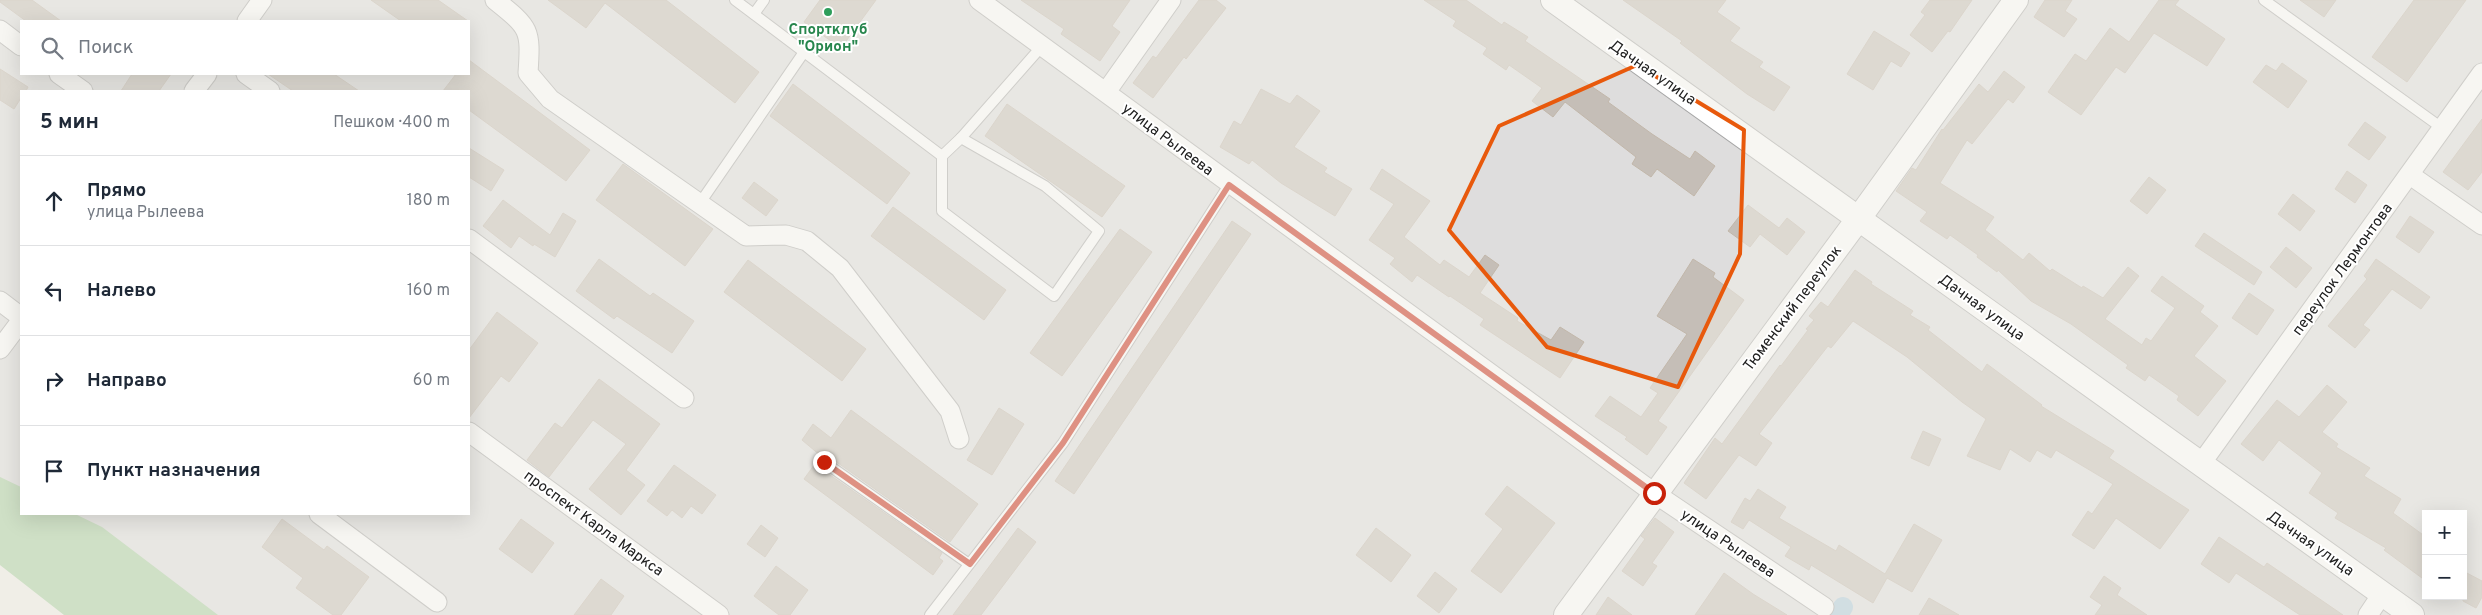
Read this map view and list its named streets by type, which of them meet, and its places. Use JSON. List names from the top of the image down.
{
  "streets": {
    "street": [
      "Дачная улица",
      "улица Рылеева",
      "переулок Лермонтова",
      "Тюменский переулок",
      "проспект Карла Маркса"
    ]
  },
  "crossings": [
    ["Дачная улица", "переулок Лермонтова"],
    ["Дачная улица", "Тюменский переулок"],
    ["улица Рылеева", "Тюменский переулок"]
  ],
  "places": ["Спортклуб \"Орион\""],
  "page": {
    "search": "Поиск",
    "heading": ["5 мин", "Пешком · 400 m"],
    "list": [
      ["Прямо", "улица Рылеева", "180 m"],
      ["Налево", "160 m"],
      ["Направо", "60 m"],
      "Пункт назначения"
    ],
    "map_buttons": ["+", "−"]
  }
}
